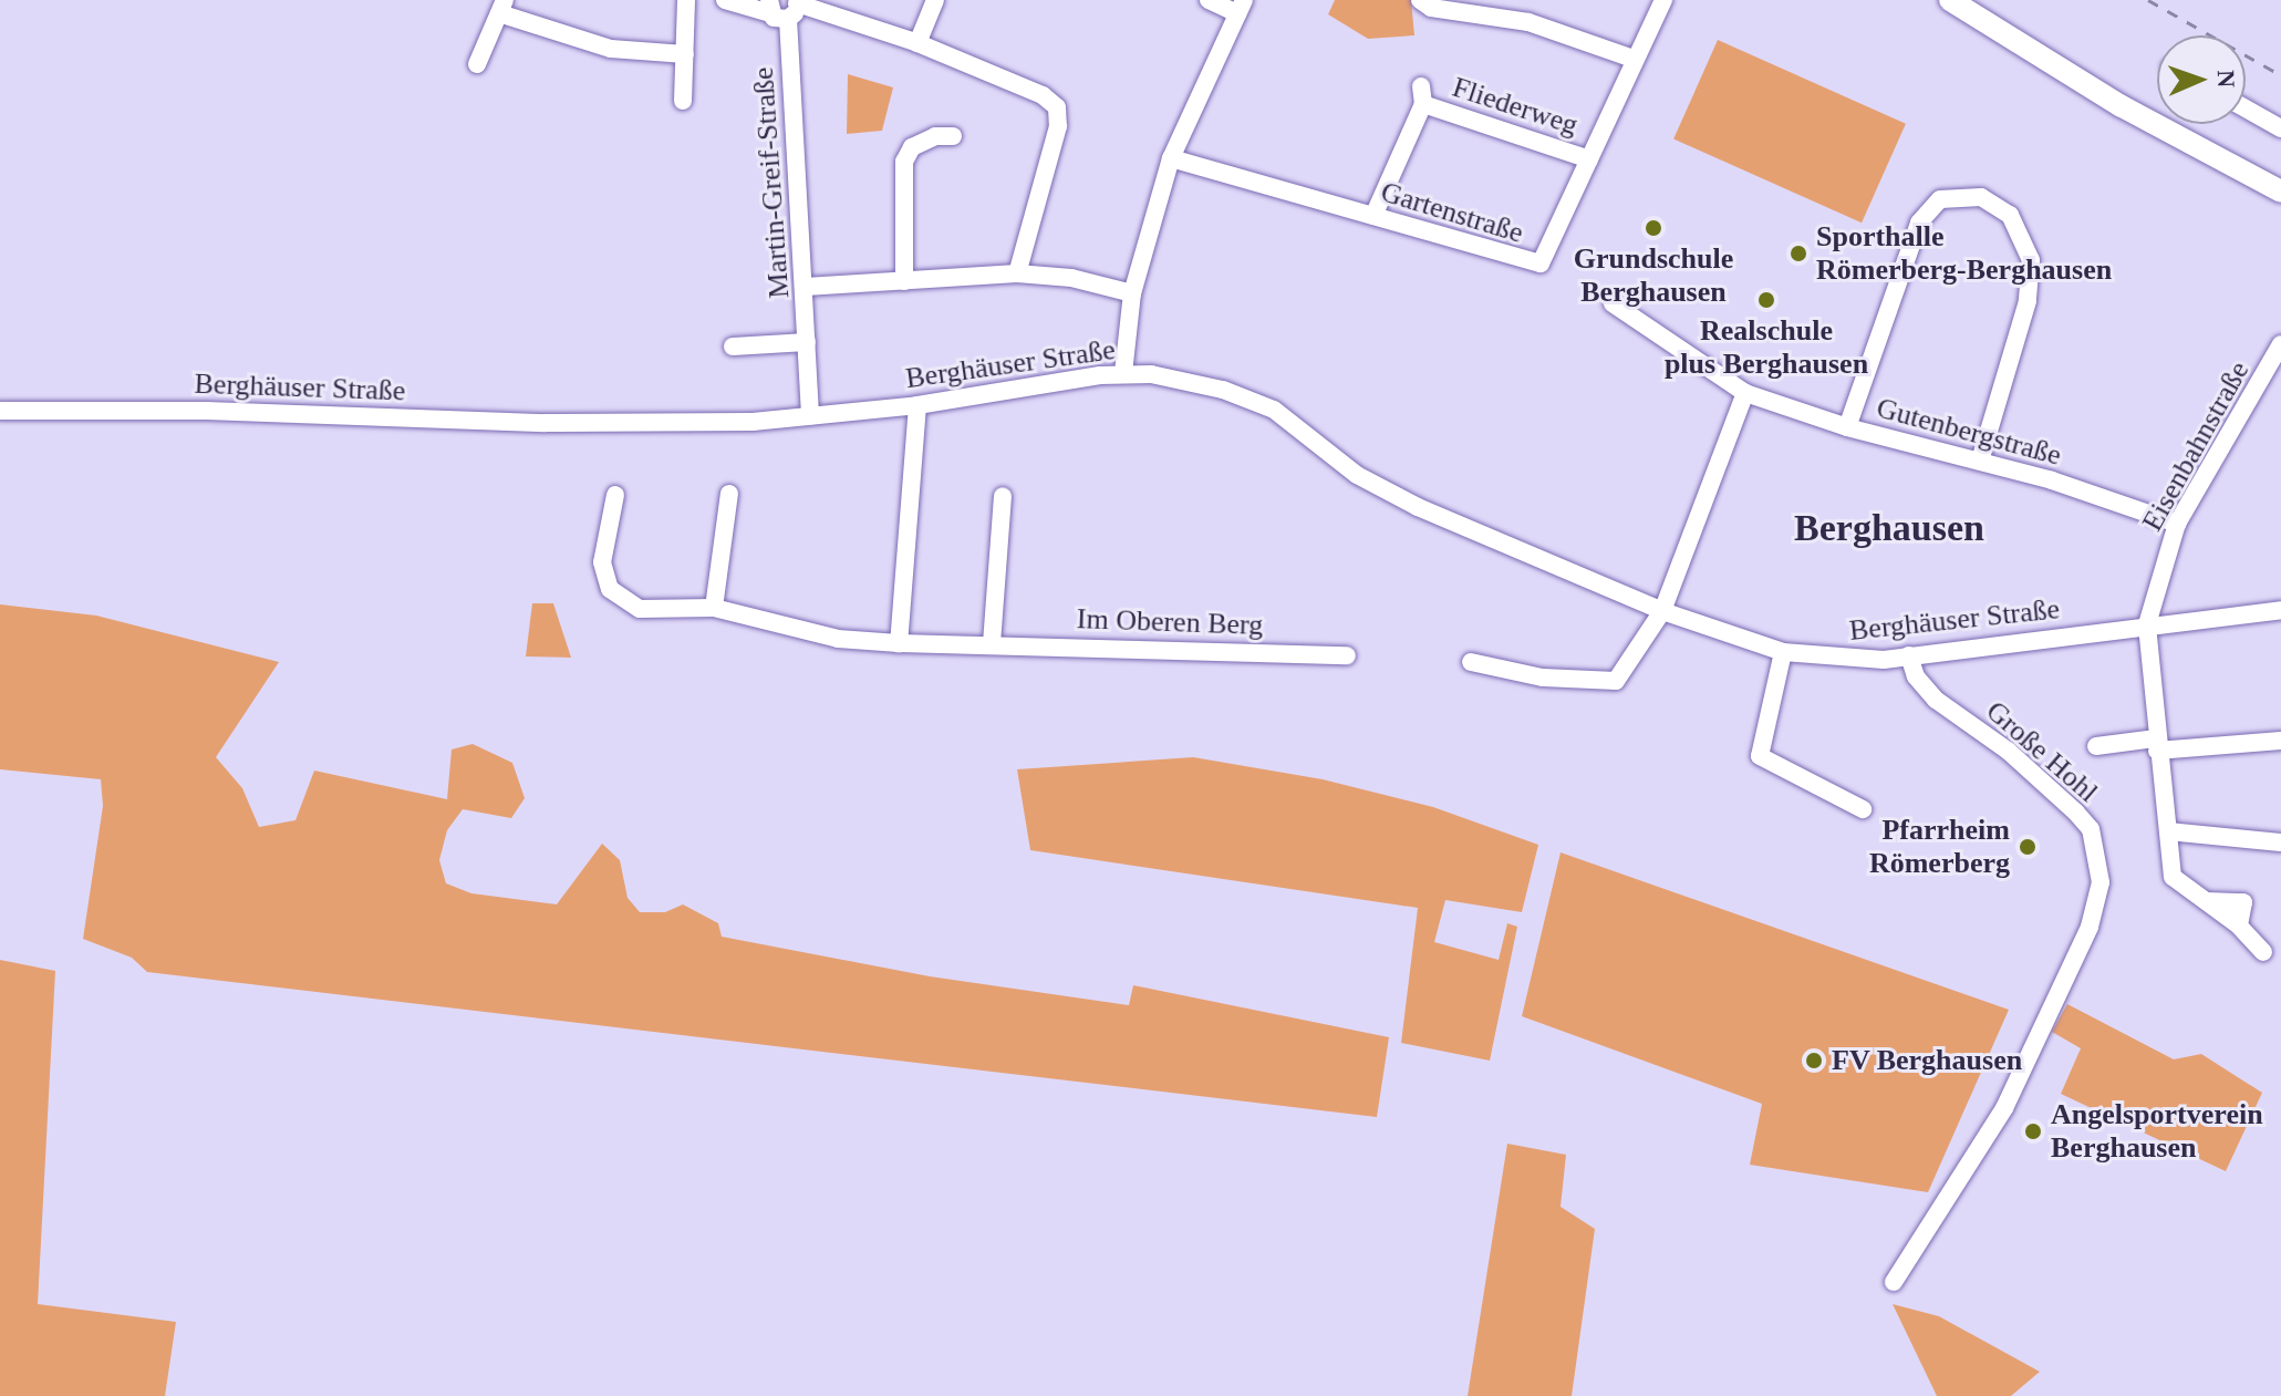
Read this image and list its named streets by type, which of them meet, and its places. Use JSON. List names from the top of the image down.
{
  "streets": {
    "street": [
      "Fliederweg",
      "Martin-Greif-Straße",
      "Gartenstraße",
      "Berghäuser Straße",
      "Gutenbergstraße",
      "Eisenbahnstraße",
      "Im Oberen Berg",
      "Große Hohl"
    ]
  },
  "crossings": [
    ["Fliederweg", "Gartenstraße"],
    ["Martin-Greif-Straße", "Berghäuser Straße"],
    ["Berghäuser Straße", "Eisenbahnstraße"],
    ["Berghäuser Straße", "Große Hohl"],
    ["Gutenbergstraße", "Eisenbahnstraße"]
  ],
  "districts": ["Berghausen"],
  "places": [
    "Grundschule Berghausen",
    "Sporthalle Römerberg-Berghausen",
    "Realschule plus Berghausen",
    "Pfarrheim Römerberg",
    "FV Berghausen",
    "Angelsportverein Berghausen"
  ],
  "north": "right"
}
